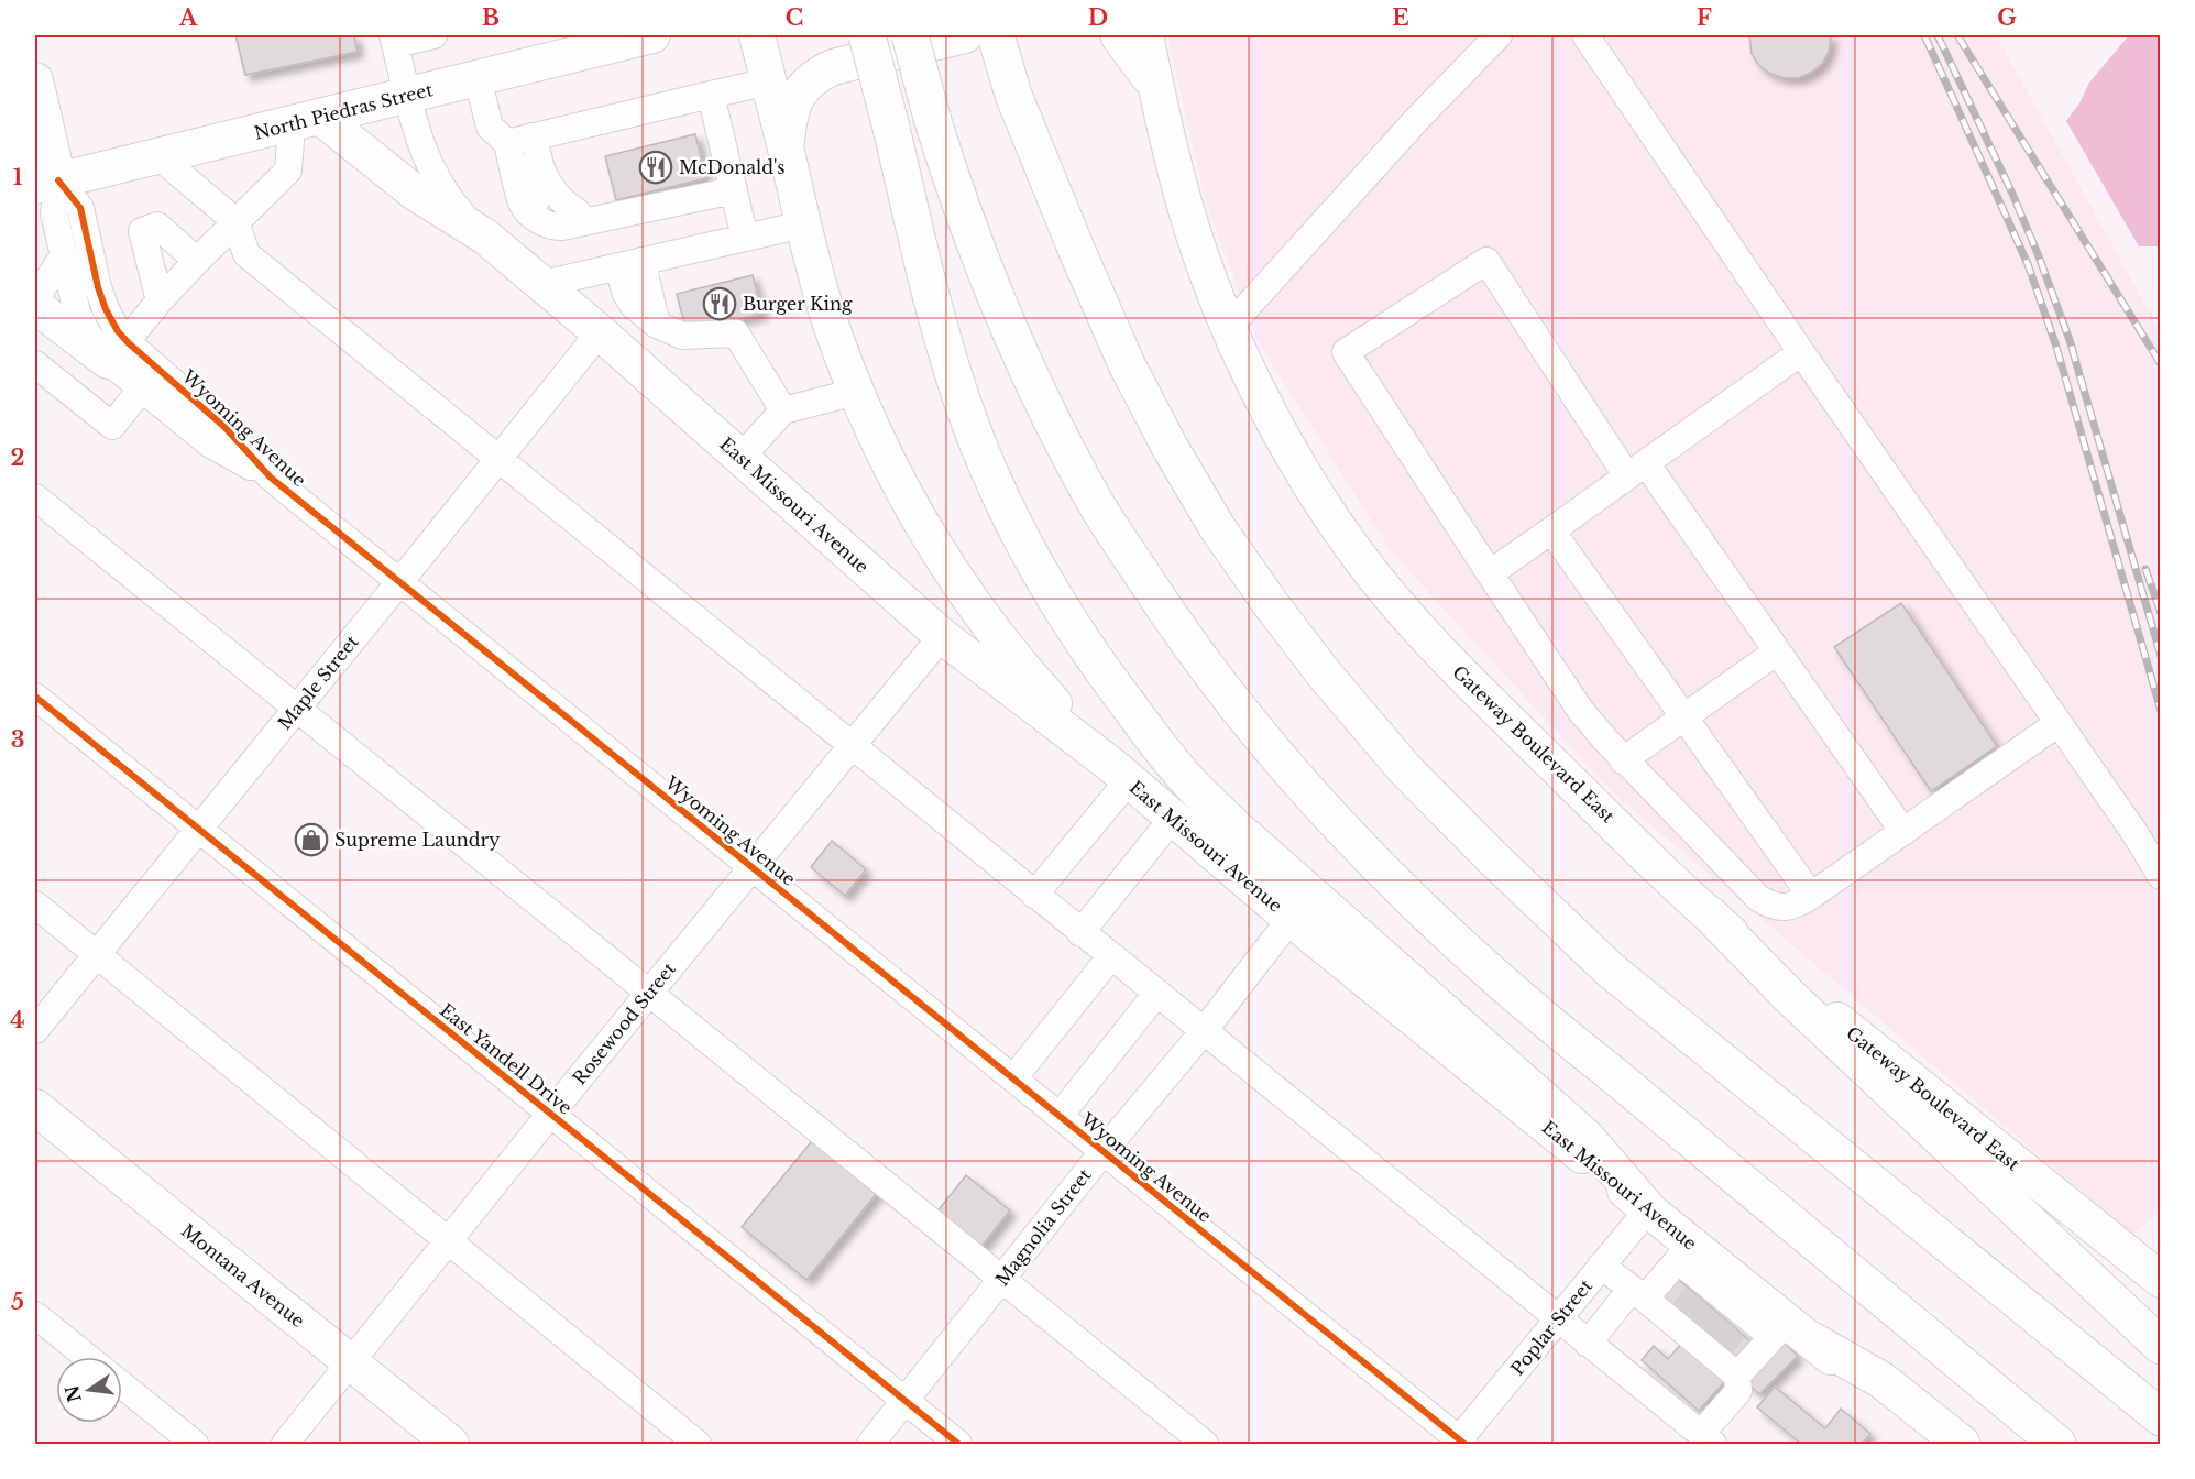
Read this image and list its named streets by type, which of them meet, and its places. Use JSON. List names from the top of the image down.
{
  "streets": {
    "main road": [
      "North Piedras Street",
      "Wyoming Avenue",
      "East Missouri Avenue",
      "Gateway Boulevard East",
      "Montana Avenue"
    ],
    "street": [
      "Maple Street",
      "Rosewood Street",
      "East Yandell Drive",
      "Magnolia Street",
      "Poplar Street"
    ]
  },
  "crossings": [
    ["North Piedras Street", "Wyoming Avenue"],
    ["North Piedras Street", "East Missouri Avenue"],
    ["Wyoming Avenue", "Maple Street"],
    ["Wyoming Avenue", "Rosewood Street"],
    ["Wyoming Avenue", "Magnolia Street"],
    ["Wyoming Avenue", "Poplar Street"],
    ["East Missouri Avenue", "Maple Street"],
    ["East Missouri Avenue", "Rosewood Street"],
    ["East Missouri Avenue", "Magnolia Street"],
    ["East Missouri Avenue", "Poplar Street"],
    ["Maple Street", "East Yandell Drive"],
    ["Rosewood Street", "East Yandell Drive"],
    ["Rosewood Street", "Montana Avenue"],
    ["East Yandell Drive", "Magnolia Street"]
  ],
  "places": {
    "restaurant": ["McDonald's", "Burger King"],
    "shop": ["Supreme Laundry"]
  },
  "north": "left",
  "grid": {
    "columns": [
      "A",
      "B",
      "C",
      "D",
      "E",
      "F",
      "G"
    ],
    "rows": [
      "1",
      "2",
      "3",
      "4",
      "5"
    ]
  }
}
